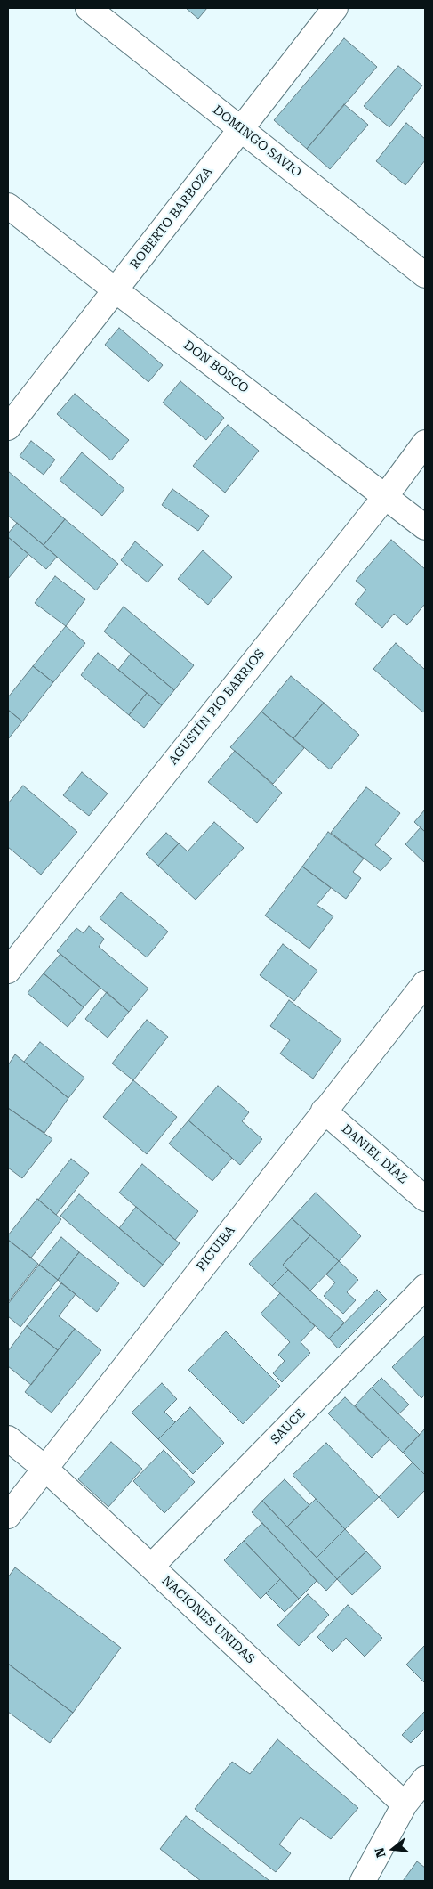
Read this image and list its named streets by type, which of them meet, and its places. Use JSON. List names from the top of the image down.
{
  "streets": {
    "street": [
      "DOMINGO SAVIO",
      "ROBERTO BARBOZA",
      "DON BOSCO",
      "AGUSTÍN PÍO BARRIOS",
      "DANIEL DÍAZ",
      "PICUIBA",
      "SAUCE",
      "NACIONES UNIDAS"
    ]
  },
  "crossings": [
    ["DOMINGO SAVIO", "ROBERTO BARBOZA"],
    ["ROBERTO BARBOZA", "DON BOSCO"],
    ["DON BOSCO", "AGUSTÍN PÍO BARRIOS"],
    ["DANIEL DÍAZ", "PICUIBA"],
    ["PICUIBA", "NACIONES UNIDAS"],
    ["SAUCE", "NACIONES UNIDAS"]
  ],
  "north": "left"
}
